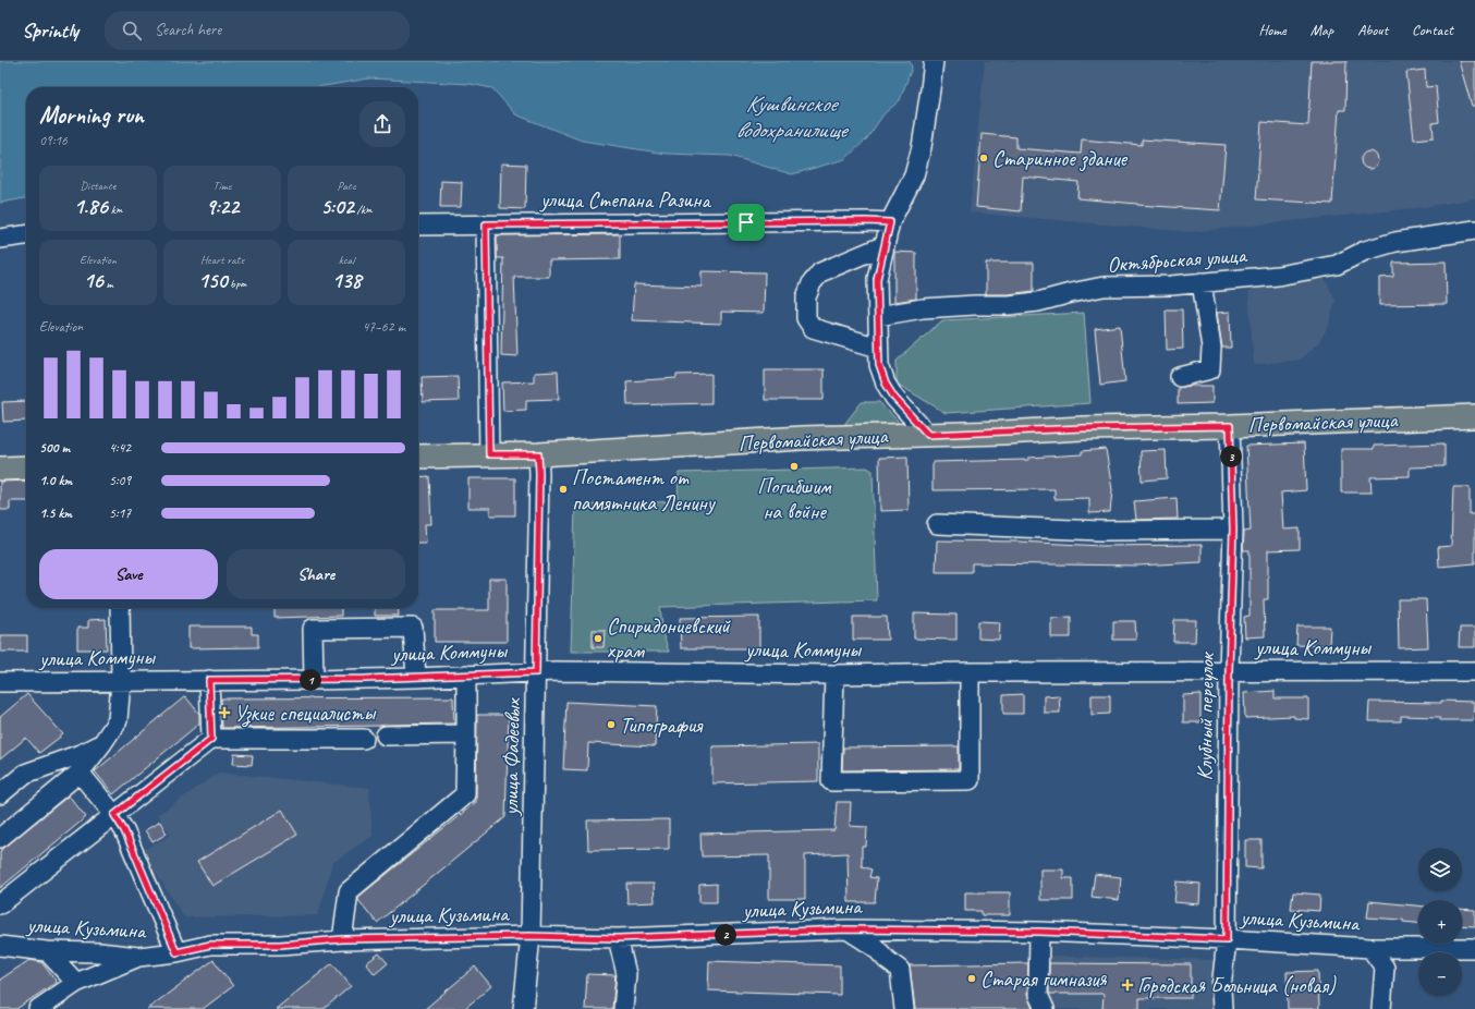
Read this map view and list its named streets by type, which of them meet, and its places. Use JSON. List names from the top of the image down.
{
  "streets": {
    "main road": ["Первомайская улица"],
    "street": [
      "улица Степана Разина",
      "Октябрьская улица",
      "улица Коммуны",
      "Клубный переулок",
      "улица Фадеевых",
      "улица Кузьмина"
    ]
  },
  "crossings": [
    ["Первомайская улица", "Клубный переулок"],
    ["Первомайская улица", "улица Фадеевых"],
    ["улица Коммуны", "Клубный переулок"],
    ["улица Коммуны", "улица Фадеевых"],
    ["Клубный переулок", "улица Кузьмина"],
    ["улица Фадеевых", "улица Кузьмина"]
  ],
  "water": ["Кушвинское водохранилище"],
  "places": {
    "other": [
      "Старинное здание",
      "Погибшим на войне",
      "Постамент от памятника Ленину",
      "Спиридониевский храм",
      "Типография",
      "Старая гимназия"
    ],
    "health": ["Узкие специалисты", "Городская Больница (новая)"]
  },
  "page": {
    "header": "Sprintly",
    "search": "Search here",
    "nav": [
      "Home",
      "Map",
      "About",
      "Contact"
    ],
    "heading": ["Morning run", "09:16"],
    "stats": [
      ["Distance", "1.86 km"],
      ["Time", "9:22"],
      ["Pace", "5:02 /km"],
      ["Elevation", "16 m"],
      ["Heart rate", "150 bpm"],
      ["kcal", "138"]
    ],
    "chart": ["Elevation", "47–62 m"],
    "list": [
      {
        "name": "500 m",
        "note": "4:42"
      },
      {
        "name": "1.0 km",
        "note": "5:09"
      },
      {
        "name": "1.5 km",
        "note": "5:17"
      }
    ],
    "pins": ["3", "1", "2"],
    "buttons": ["Save", "Share"],
    "map_buttons": ["+", "−"]
  }
}
